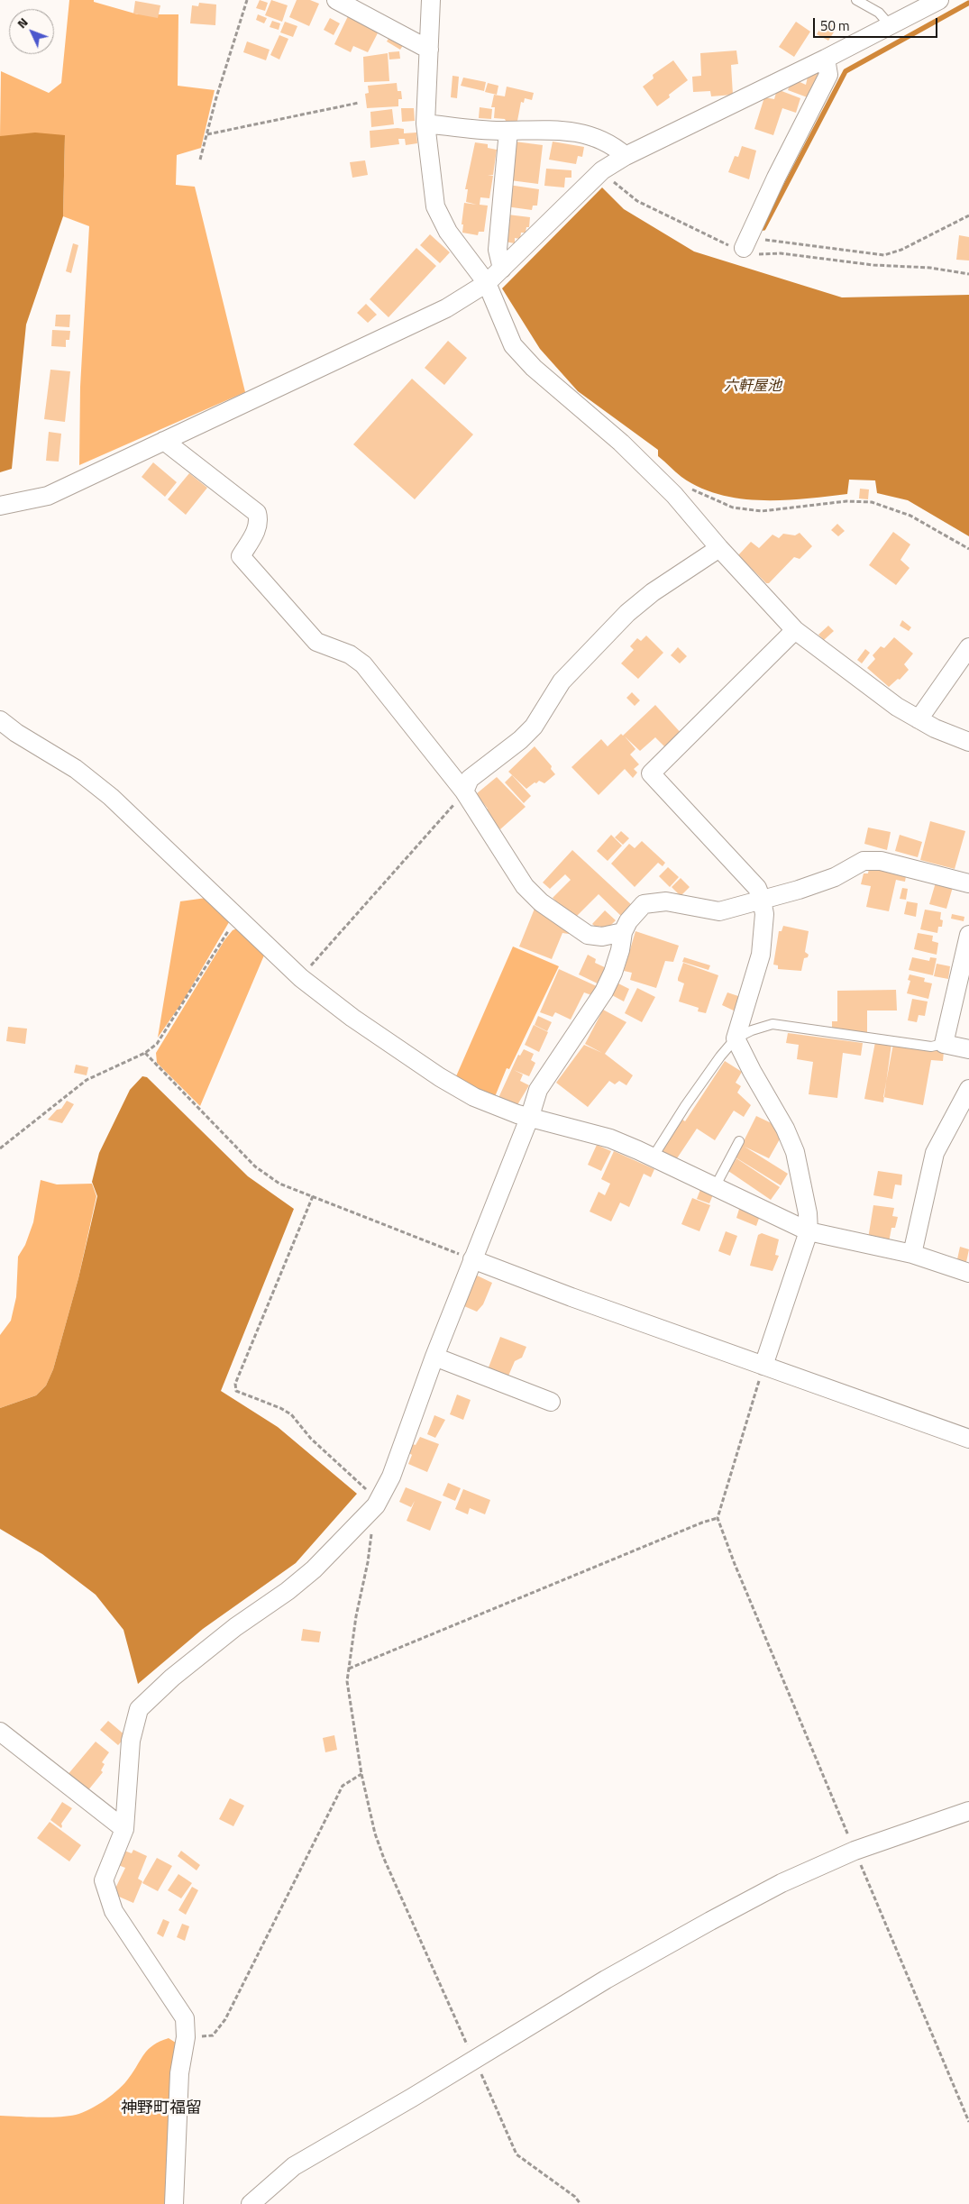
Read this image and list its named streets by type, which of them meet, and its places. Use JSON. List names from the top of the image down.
{
  "districts": ["神野町福留"],
  "water": ["六軒屋池"],
  "scale_bar": "50 m",
  "north": "top left"
}
